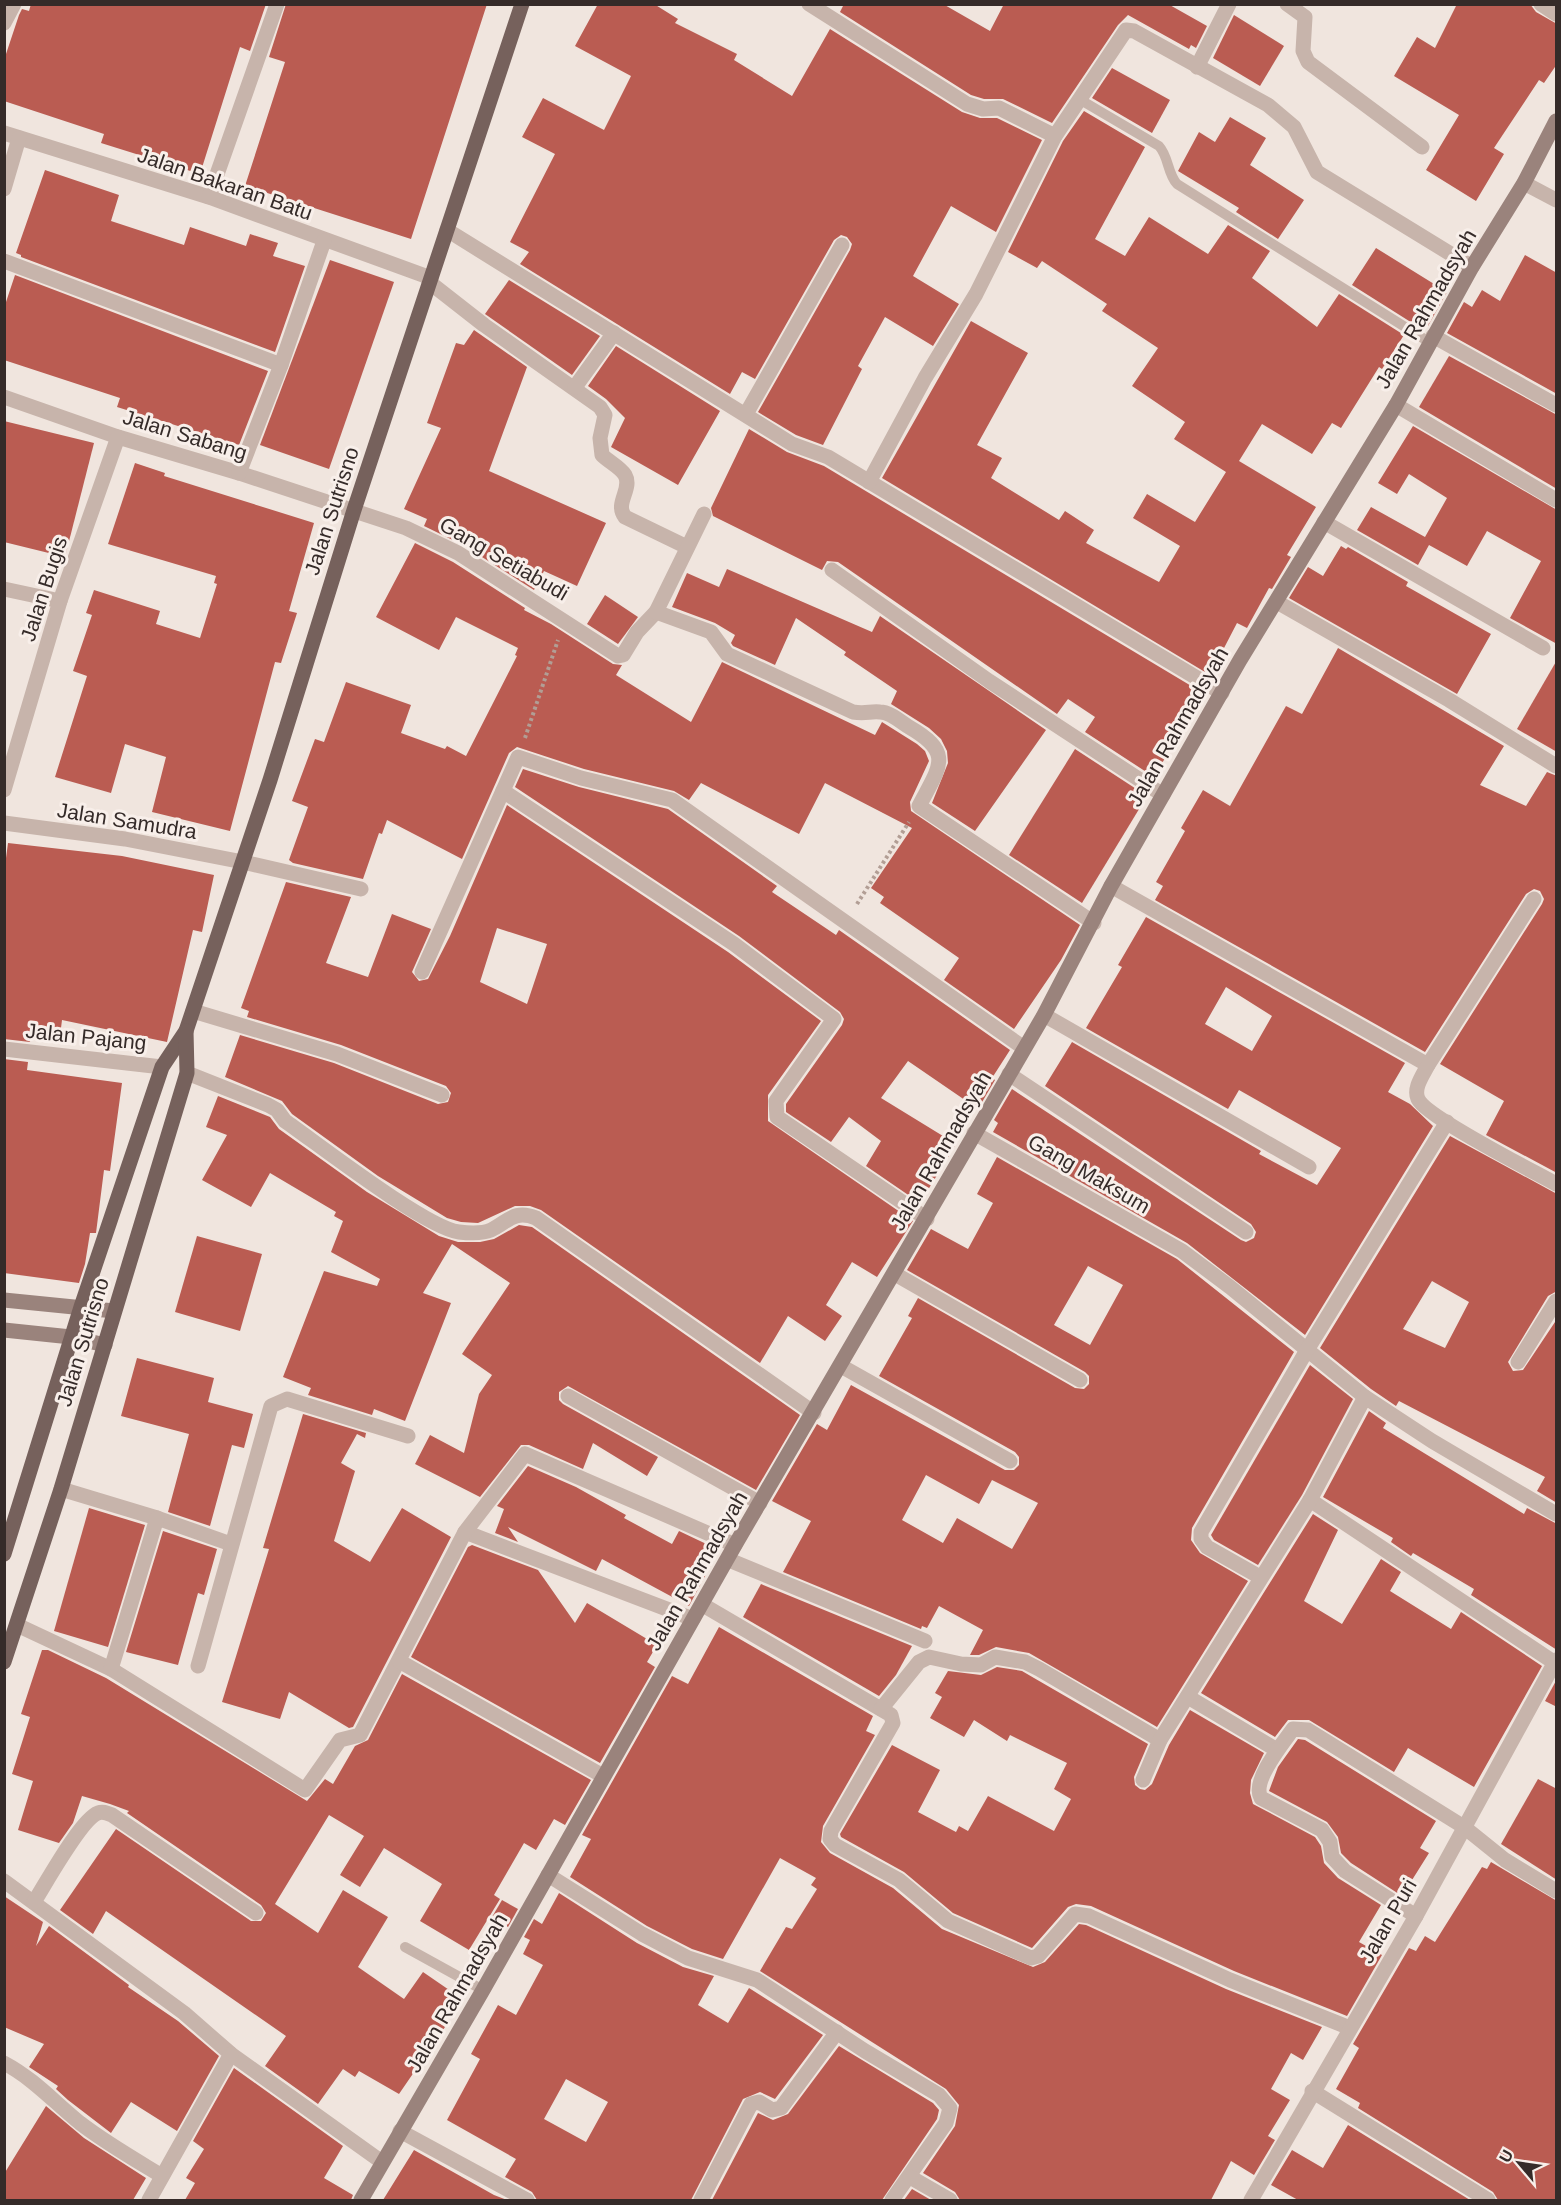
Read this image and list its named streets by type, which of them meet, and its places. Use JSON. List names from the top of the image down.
{
  "streets": {
    "main road": ["Jalan Sutrisno"],
    "street": [
      "Jalan Bakaran Batu",
      "Jalan Rahmadsyah",
      "Jalan Sabang",
      "Gang Setiabudi",
      "Jalan Bugis",
      "Jalan Samudra",
      "Jalan Pajang",
      "Gang Maksum",
      "Jalan Puri"
    ]
  },
  "crossings": [
    ["Jalan Bakaran Batu", "Jalan Sutrisno"],
    ["Jalan Rahmadsyah", "Gang Maksum"],
    ["Jalan Sabang", "Jalan Sutrisno"],
    ["Jalan Sabang", "Gang Setiabudi"],
    ["Jalan Sabang", "Jalan Bugis"],
    ["Jalan Sutrisno", "Gang Setiabudi"],
    ["Jalan Sutrisno", "Jalan Samudra"],
    ["Jalan Sutrisno", "Jalan Pajang"]
  ],
  "north": "top left"
}
